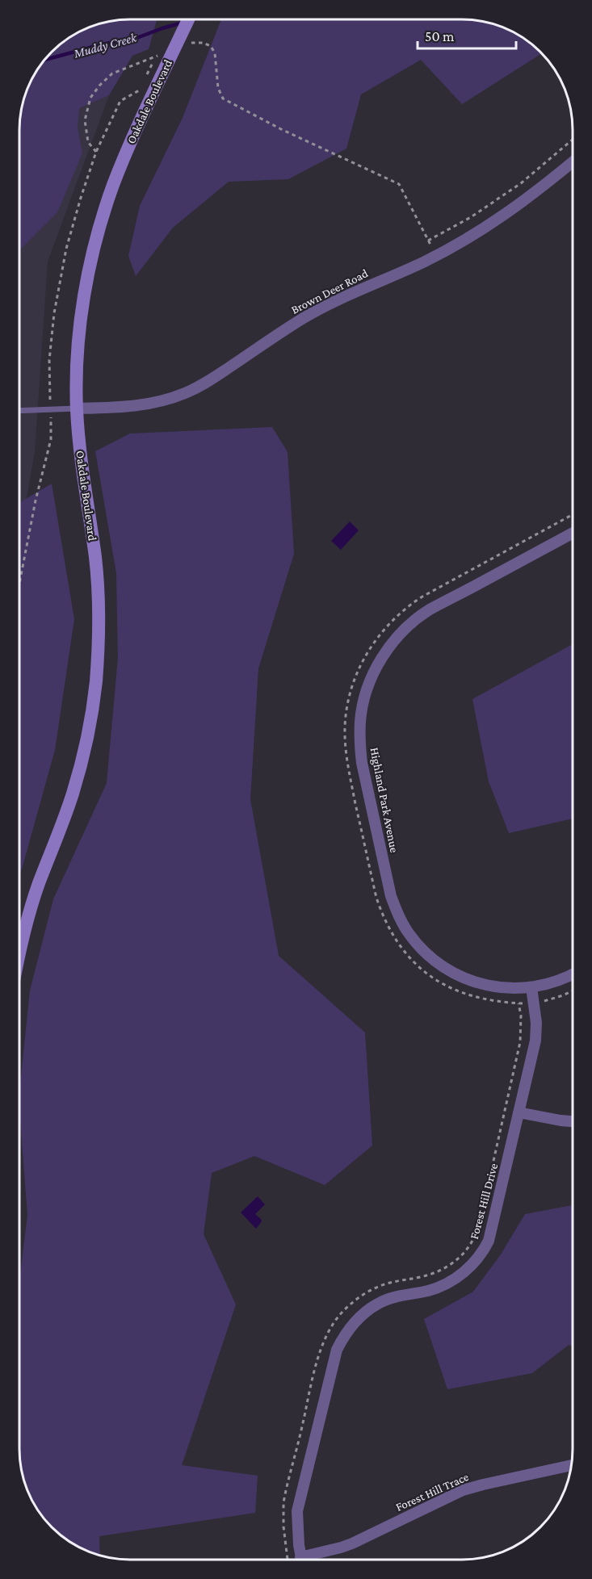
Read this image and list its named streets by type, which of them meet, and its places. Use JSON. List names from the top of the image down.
{
  "streets": {
    "main road": ["Oakdale Boulevard"],
    "street": [
      "Brown Deer Road",
      "Highland Park Avenue",
      "Forest Hill Drive",
      "Forest Hill Trace"
    ]
  },
  "crossings": [
    ["Oakdale Boulevard", "Brown Deer Road"],
    ["Highland Park Avenue", "Forest Hill Drive"]
  ],
  "water": ["Muddy Creek"],
  "scale_bar": "50 m"
}
